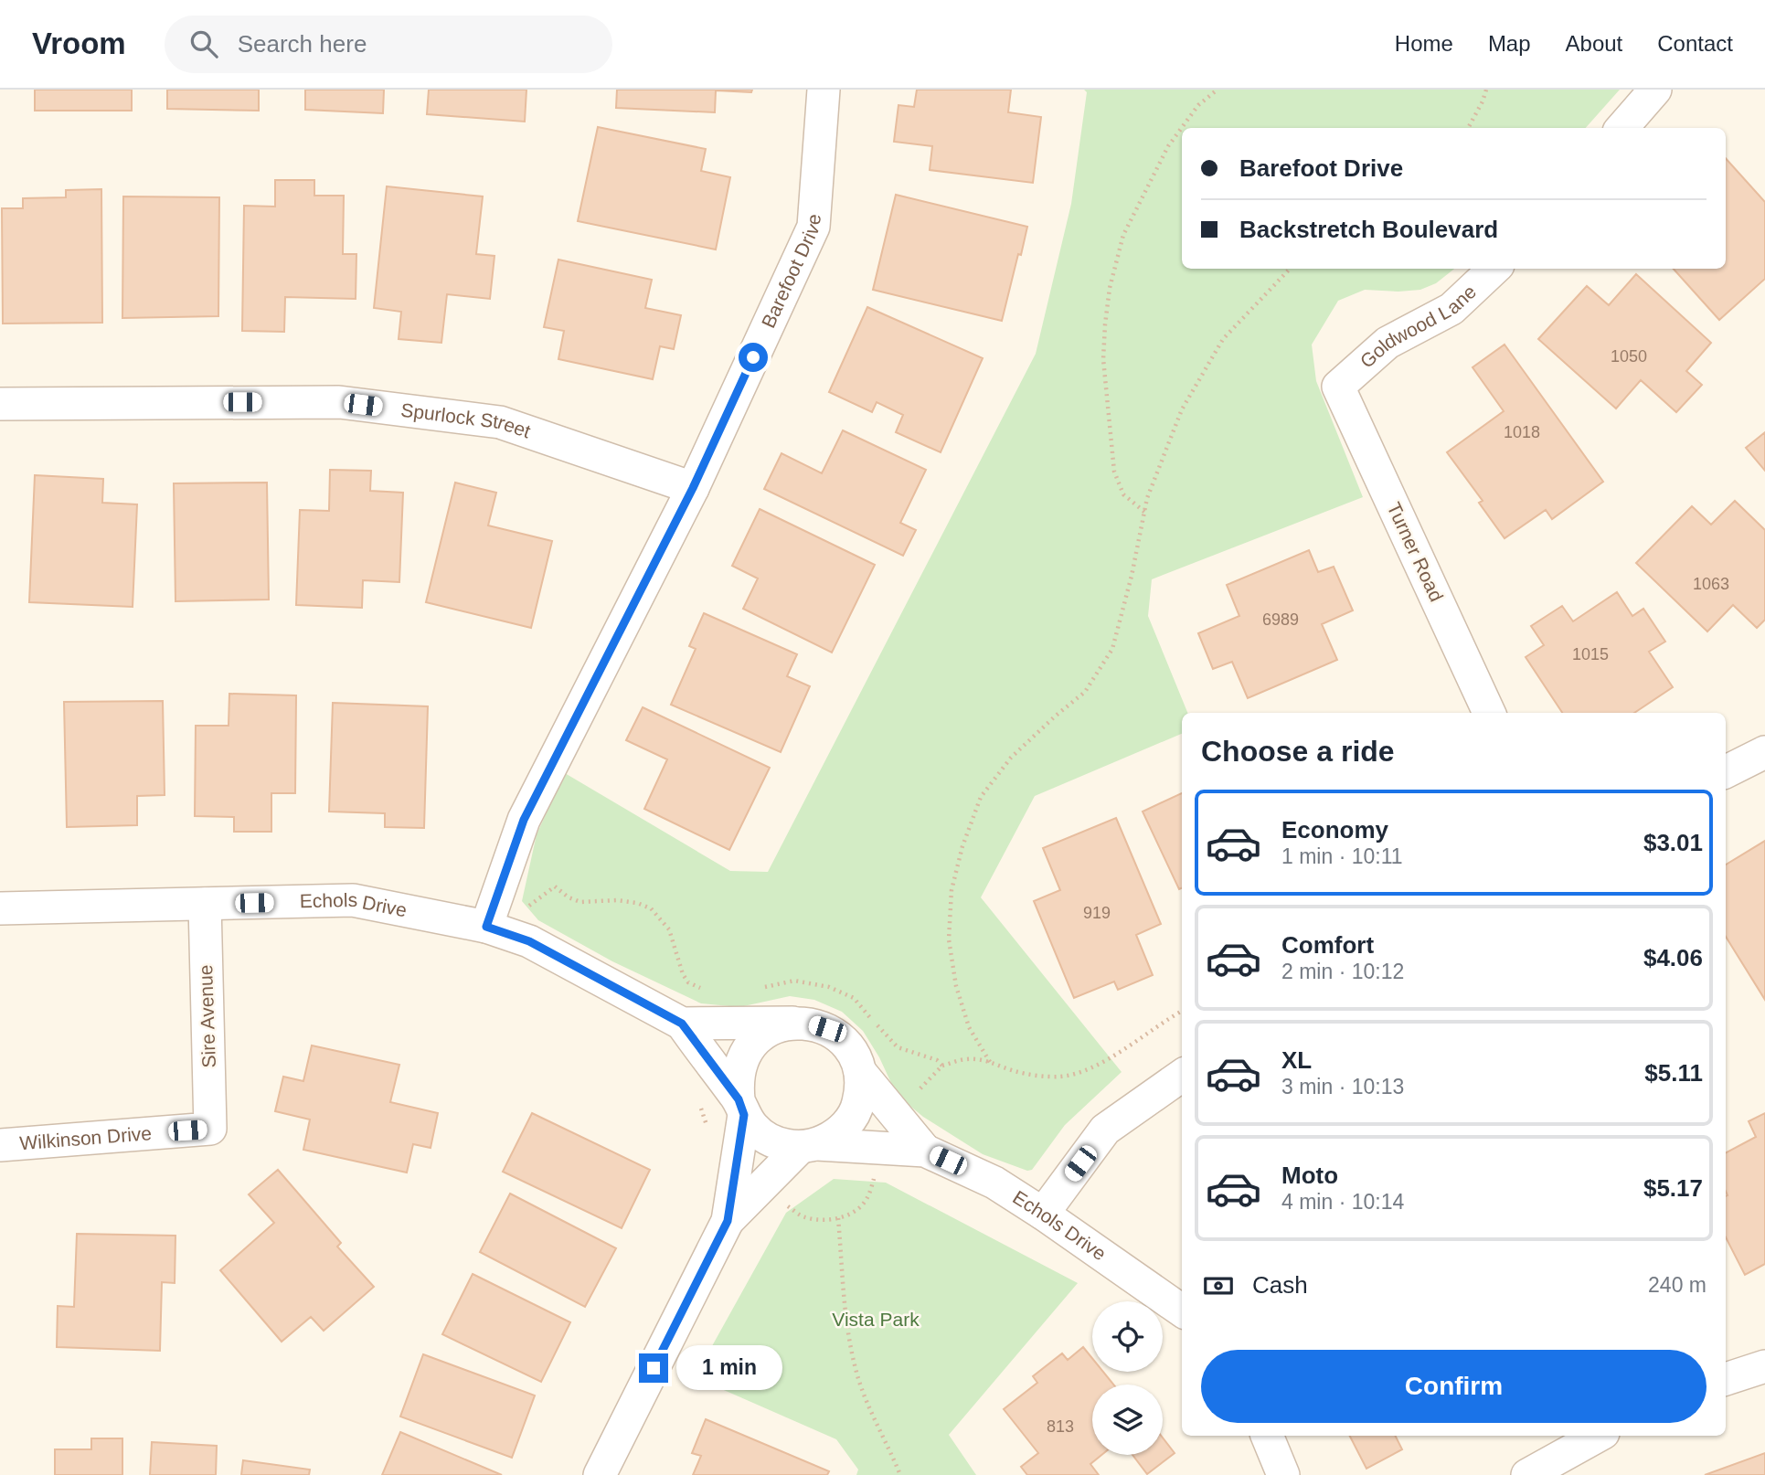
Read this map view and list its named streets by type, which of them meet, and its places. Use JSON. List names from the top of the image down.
{
  "streets": {
    "street": [
      "Barefoot Drive",
      "Goldwood Lane",
      "Spurlock Street",
      "Turner Road",
      "Echols Drive",
      "Sire Avenue",
      "Wilkinson Drive"
    ]
  },
  "crossings": [
    ["Barefoot Drive", "Spurlock Street"],
    ["Barefoot Drive", "Echols Drive"],
    ["Goldwood Lane", "Turner Road"],
    ["Echols Drive", "Sire Avenue"],
    ["Sire Avenue", "Wilkinson Drive"]
  ],
  "parks": ["Vista Park"],
  "house_numbers": [
    "1050",
    "1018",
    "1063",
    "6989",
    "1015",
    "919",
    "813"
  ],
  "page": {
    "header": "Vroom",
    "search": "Search here",
    "nav": [
      "Home",
      "Map",
      "About",
      "Contact"
    ],
    "banner": ["Barefoot Drive", "Backstretch Boulevard"],
    "heading": "Choose a ride",
    "list": [
      {
        "name": "Economy",
        "note": "1 min · 10:11",
        "value": "$3.01"
      },
      {
        "name": "Comfort",
        "note": "2 min · 10:12",
        "value": "$4.06"
      },
      {
        "name": "XL",
        "note": "3 min · 10:13",
        "value": "$5.11"
      },
      {
        "name": "Moto",
        "note": "4 min · 10:14",
        "value": "$5.17"
      }
    ],
    "pay": ["Cash", "240 m"],
    "buttons": "Confirm",
    "bubble": "1 min"
  }
}
